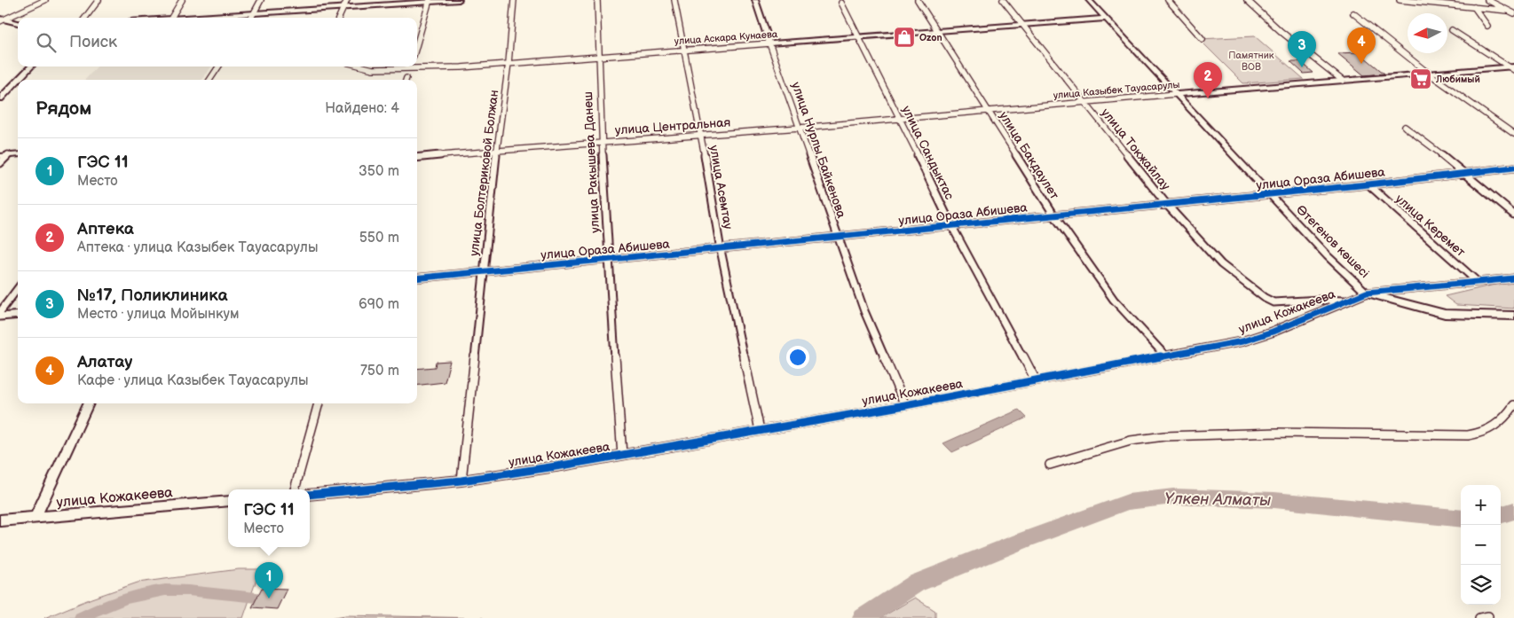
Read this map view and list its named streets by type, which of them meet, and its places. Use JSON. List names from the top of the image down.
{
  "streets": {
    "street": [
      "улица Аскара Кунаева",
      "улица Казыбек Тауасарулы",
      "улица Центральная",
      "улица Токжайлау",
      "улица Нурлы Байкенова",
      "улица Сандыктас",
      "улица Бакдаулет",
      "улица Ракышева Данеш",
      "улица Болтериковой Болжан",
      "улица Ораза Абишева",
      "улица Асемтау",
      "улица Керемет",
      "Өтегенов көшесі",
      "улица Кожакеева"
    ]
  },
  "crossings": [
    ["улица Аскара Кунаева", "улица Токжайлау"],
    ["улица Аскара Кунаева", "улица Нурлы Байкенова"],
    ["улица Аскара Кунаева", "улица Сандыктас"],
    ["улица Аскара Кунаева", "улица Бакдаулет"],
    ["улица Аскара Кунаева", "улица Ракышева Данеш"],
    ["улица Аскара Кунаева", "улица Болтериковой Болжан"],
    ["улица Аскара Кунаева", "улица Асемтау"],
    ["улица Аскара Кунаева", "Өтегенов көшесі"],
    ["улица Казыбек Тауасарулы", "улица Центральная"],
    ["улица Казыбек Тауасарулы", "улица Токжайлау"],
    ["улица Казыбек Тауасарулы", "улица Нурлы Байкенова"],
    ["улица Казыбек Тауасарулы", "улица Сандыктас"],
    ["улица Казыбек Тауасарулы", "улица Бакдаулет"],
    ["улица Казыбек Тауасарулы", "Өтегенов көшесі"],
    ["улица Центральная", "улица Нурлы Байкенова"],
    ["улица Центральная", "улица Ракышева Данеш"],
    ["улица Центральная", "улица Болтериковой Болжан"],
    ["улица Центральная", "улица Асемтау"],
    ["улица Токжайлау", "улица Ораза Абишева"],
    ["улица Токжайлау", "улица Кожакеева"],
    ["улица Нурлы Байкенова", "улица Ораза Абишева"],
    ["улица Нурлы Байкенова", "улица Кожакеева"],
    ["улица Сандыктас", "улица Ораза Абишева"],
    ["улица Сандыктас", "улица Кожакеева"],
    ["улица Бакдаулет", "улица Ораза Абишева"],
    ["улица Бакдаулет", "улица Кожакеева"],
    ["улица Ракышева Данеш", "улица Ораза Абишева"],
    ["улица Ракышева Данеш", "улица Кожакеева"],
    ["улица Болтериковой Болжан", "улица Ораза Абишева"],
    ["улица Болтериковой Болжан", "улица Кожакеева"],
    ["улица Ораза Абишева", "улица Асемтау"],
    ["улица Ораза Абишева", "улица Керемет"],
    ["улица Ораза Абишева", "Өтегенов көшесі"],
    ["улица Асемтау", "улица Кожакеева"],
    ["улица Керемет", "улица Кожакеева"],
    ["Өтегенов көшесі", "улица Кожакеева"]
  ],
  "water": ["Үлкен Алматы"],
  "parks": ["Памятник ВОВ"],
  "places": {
    "shop": ["Ozon"],
    "supermarket": ["Любимый"]
  },
  "north": "left",
  "page": {
    "search": "Поиск",
    "pins": [
      "4",
      "3",
      "2",
      "1"
    ],
    "heading": ["Рядом", "Найдено: 4"],
    "list": [
      {
        "mark": "1",
        "name": "ГЭС 11",
        "note": "Место",
        "value": "350 m"
      },
      {
        "mark": "2",
        "name": "Аптека",
        "note": "Аптека · улица Казыбек Тауасарулы",
        "value": "550 m"
      },
      {
        "mark": "3",
        "name": "№17, Поликлиника",
        "note": "Место · улица Мойынкум",
        "value": "690 m"
      },
      {
        "mark": "4",
        "name": "Алатау",
        "note": "Кафе · улица Казыбек Тауасарулы",
        "value": "750 m"
      }
    ],
    "map_buttons": ["+", "−"],
    "popup": ["ГЭС 11", "Место"]
  }
}
